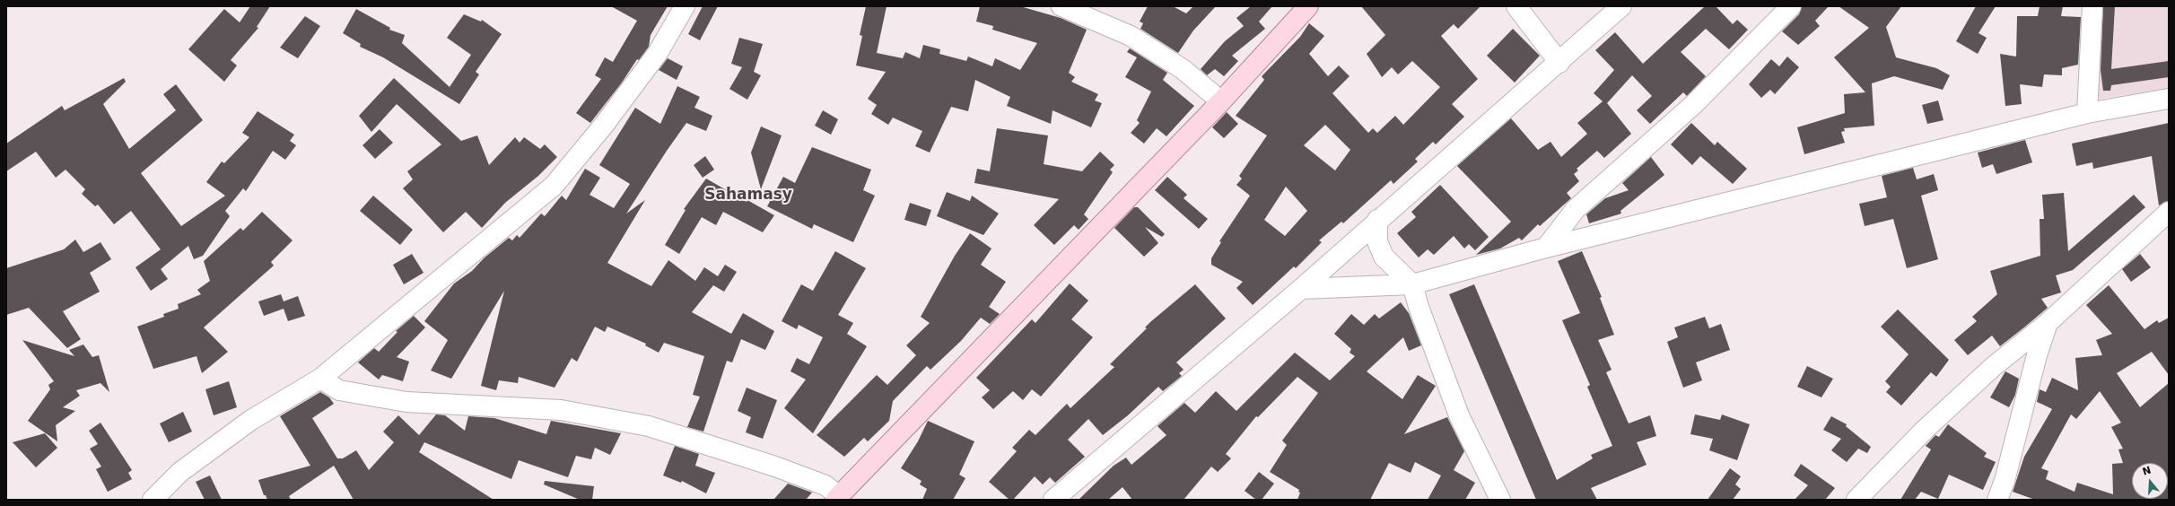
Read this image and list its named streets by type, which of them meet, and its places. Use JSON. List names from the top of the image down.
{
  "districts": ["Sahamasy"],
  "north": "top"
}
